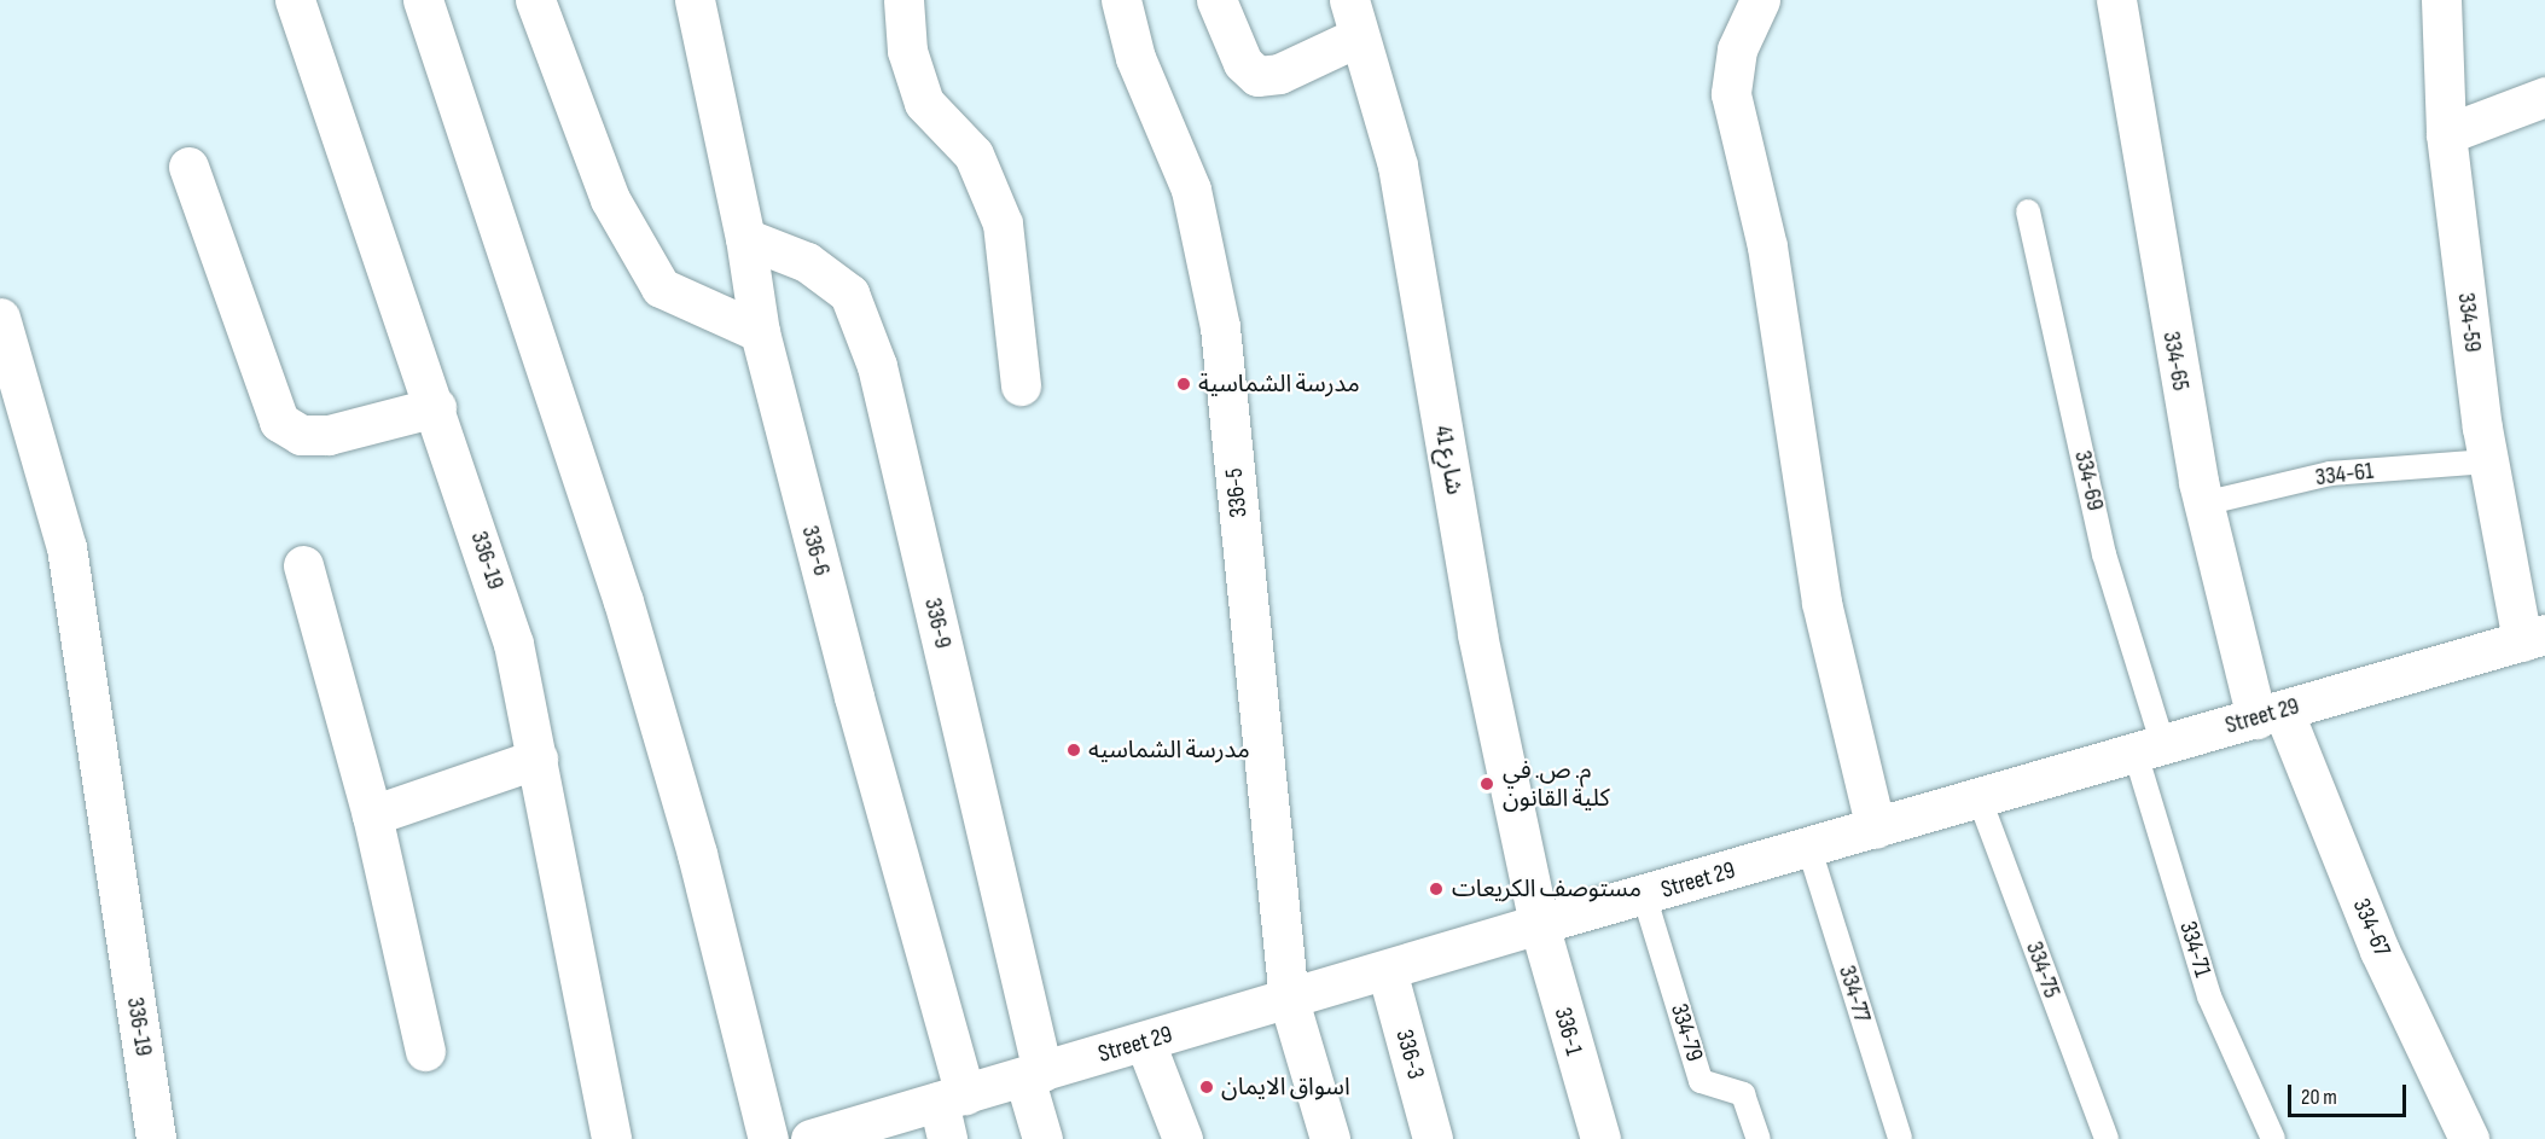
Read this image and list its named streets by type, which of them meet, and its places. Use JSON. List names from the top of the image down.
{
  "streets": {
    "street": [
      "334-59",
      "334-65",
      "شارع 41",
      "336-5",
      "336-6",
      "336-19",
      "336-9",
      "Street 29",
      "334-67",
      "336-1",
      "336-3"
    ],
    "lane": [
      "334-61",
      "334-69",
      "334-71",
      "334-75",
      "334-77",
      "334-79"
    ]
  },
  "crossings": [
    ["334-59", "334-61"],
    ["334-59", "Street 29"],
    ["334-65", "334-61"],
    ["334-65", "Street 29"],
    ["334-65", "334-67"],
    ["شارع 41", "Street 29"],
    ["شارع 41", "336-1"],
    ["334-69", "Street 29"],
    ["334-69", "334-71"],
    ["336-5", "Street 29"],
    ["336-6", "336-9"],
    ["336-6", "Street 29"],
    ["336-9", "Street 29"],
    ["Street 29", "334-67"],
    ["Street 29", "334-71"],
    ["Street 29", "334-75"],
    ["Street 29", "334-77"],
    ["Street 29", "336-1"],
    ["Street 29", "334-79"],
    ["Street 29", "336-3"]
  ],
  "places": [
    "مدرسة الشماسية",
    "مدرسة الشماسيه",
    "م. ص. في كلية القانون",
    "مستوصف الكريعات",
    "اسواق الايمان"
  ],
  "scale_bar": "20 m"
}
